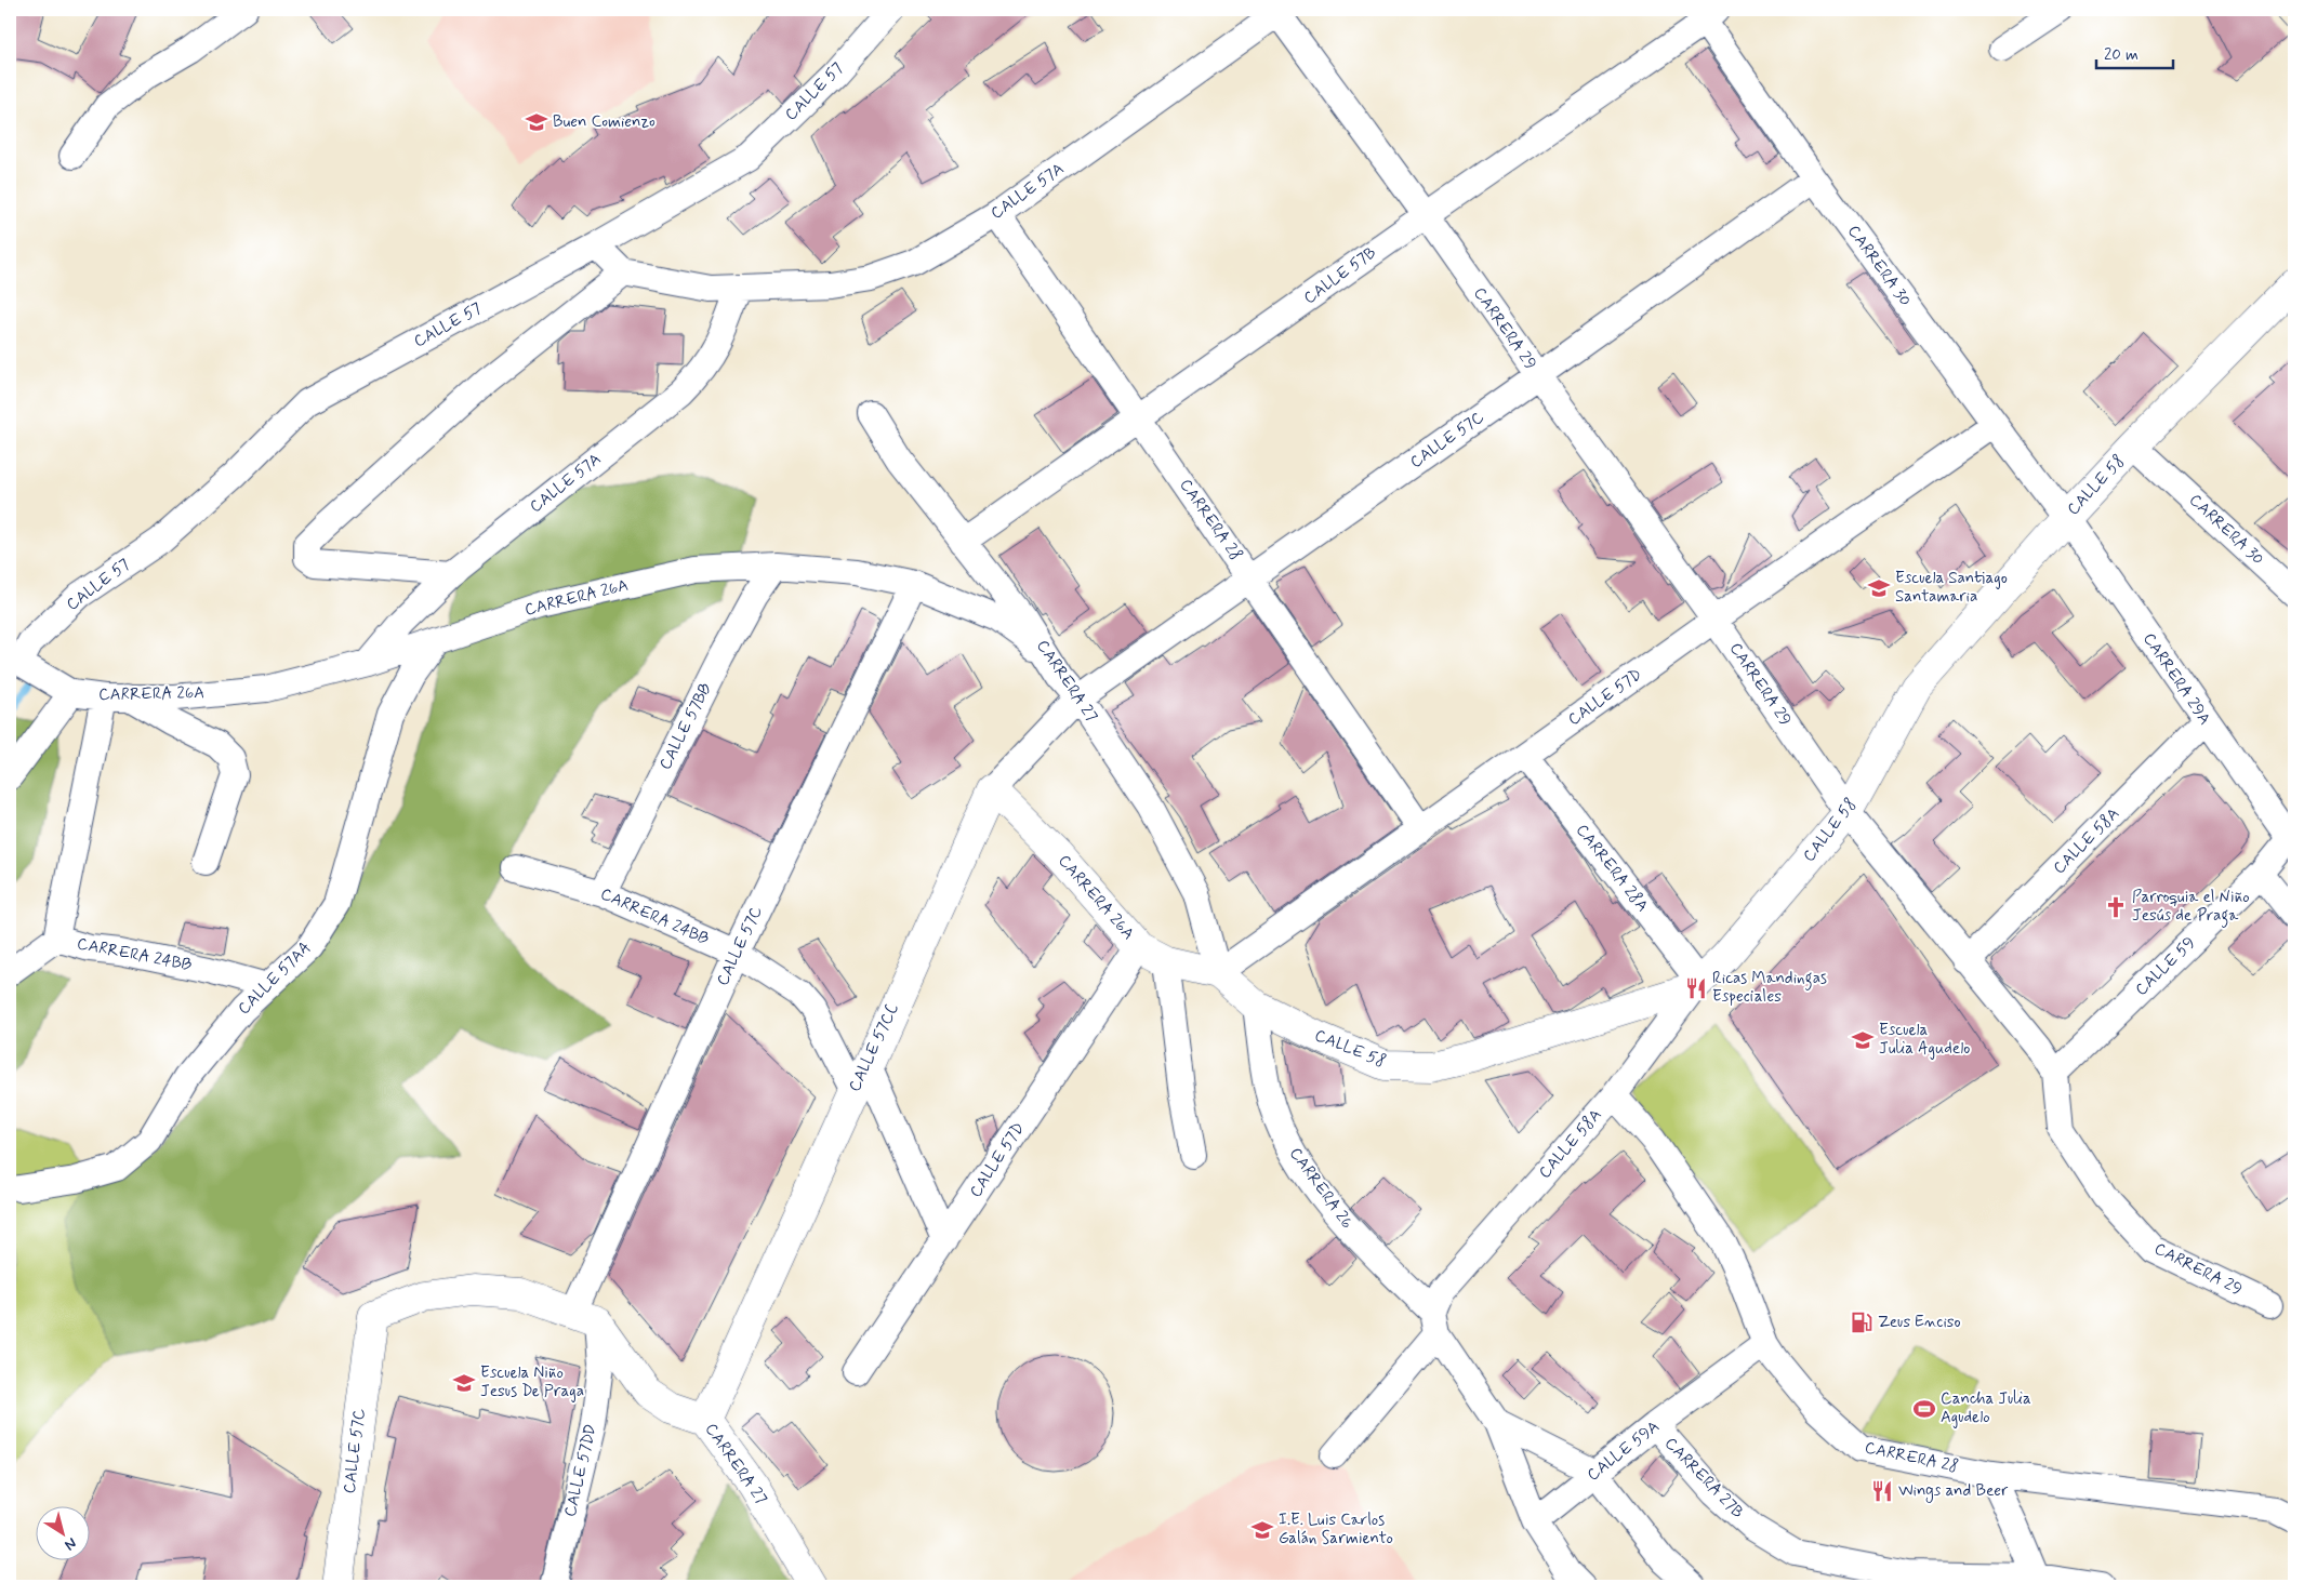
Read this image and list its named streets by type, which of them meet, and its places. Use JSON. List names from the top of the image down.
{
  "streets": {
    "street": [
      "CALLE 57",
      "CALLE 57A",
      "CARRERA 30",
      "CALLE 57B",
      "CARRERA 29",
      "CALLE 57C",
      "CALLE 58",
      "CARRERA 28",
      "CARRERA 26A",
      "CARRERA 29A",
      "CARRERA 27",
      "CALLE 57D",
      "CALLE 57BB",
      "CALLE 58A",
      "CARRERA 28A",
      "CARRERA 24BB",
      "CALLE 59",
      "CALLE 57AA",
      "CALLE 57CC",
      "CARRERA 26",
      "CALLE 59A",
      "CALLE 57DD",
      "CARRERA 27B"
    ]
  },
  "crossings": [
    ["CALLE 57", "CARRERA 26A"],
    ["CALLE 57A", "CARRERA 29"],
    ["CALLE 57A", "CARRERA 28"],
    ["CALLE 57A", "CARRERA 26A"],
    ["CARRERA 30", "CALLE 57B"],
    ["CARRERA 30", "CALLE 57C"],
    ["CARRERA 30", "CALLE 58"],
    ["CARRERA 30", "CARRERA 29A"],
    ["CARRERA 30", "CALLE 57D"],
    ["CALLE 57B", "CARRERA 29"],
    ["CALLE 57B", "CARRERA 28"],
    ["CALLE 57B", "CARRERA 27"],
    ["CARRERA 29", "CALLE 57C"],
    ["CARRERA 29", "CALLE 58"],
    ["CARRERA 29", "CALLE 57D"],
    ["CARRERA 29", "CALLE 58A"],
    ["CARRERA 29", "CALLE 59"],
    ["CALLE 57C", "CARRERA 28"],
    ["CALLE 57C", "CARRERA 26A"],
    ["CALLE 57C", "CARRERA 27"],
    ["CALLE 57C", "CARRERA 24BB"],
    ["CALLE 57C", "CALLE 57CC"],
    ["CALLE 57C", "CALLE 57DD"],
    ["CALLE 58", "CARRERA 26A"],
    ["CALLE 58", "CARRERA 29A"],
    ["CALLE 58", "CARRERA 27"],
    ["CALLE 58", "CALLE 57D"],
    ["CALLE 58", "CALLE 58A"],
    ["CALLE 58", "CARRERA 28A"],
    ["CALLE 58", "CARRERA 26"],
    ["CARRERA 28", "CALLE 57D"],
    ["CARRERA 28", "CALLE 58A"],
    ["CARRERA 28", "CALLE 59A"],
    ["CARRERA 26A", "CARRERA 27"],
    ["CARRERA 26A", "CALLE 57D"],
    ["CARRERA 26A", "CALLE 57BB"],
    ["CARRERA 26A", "CALLE 57AA"],
    ["CARRERA 26A", "CALLE 57CC"],
    ["CARRERA 29A", "CALLE 58A"],
    ["CARRERA 29A", "CALLE 59"],
    ["CARRERA 27", "CALLE 57D"],
    ["CARRERA 27", "CALLE 57CC"],
    ["CARRERA 27", "CALLE 57DD"],
    ["CALLE 57D", "CARRERA 28A"],
    ["CALLE 57D", "CARRERA 24BB"],
    ["CALLE 57BB", "CARRERA 24BB"],
    ["CALLE 58A", "CARRERA 28A"],
    ["CALLE 58A", "CARRERA 26"],
    ["CARRERA 24BB", "CALLE 57AA"],
    ["CARRERA 24BB", "CALLE 57CC"],
    ["CARRERA 26", "CALLE 59A"],
    ["CALLE 59A", "CARRERA 27B"]
  ],
  "places": {
    "school or university": [
      "Buen Comienzo",
      "Escuela Santiago Santamaria",
      "Escuela Julia Agudelo",
      "Escuela Niño Jesus De Praga",
      "I.E. Luis Carlos Galán Sarmiento"
    ],
    "church": ["Parroquia el Niño Jesús de Praga"],
    "restaurant": ["Ricas Mandingas Especiales", "Wings and Beer"],
    "fuel station": ["Zeus Enciso"],
    "sports": ["Cancha Julia Agudelo"]
  },
  "scale_bar": "20 m",
  "north": "bottom right"
}
